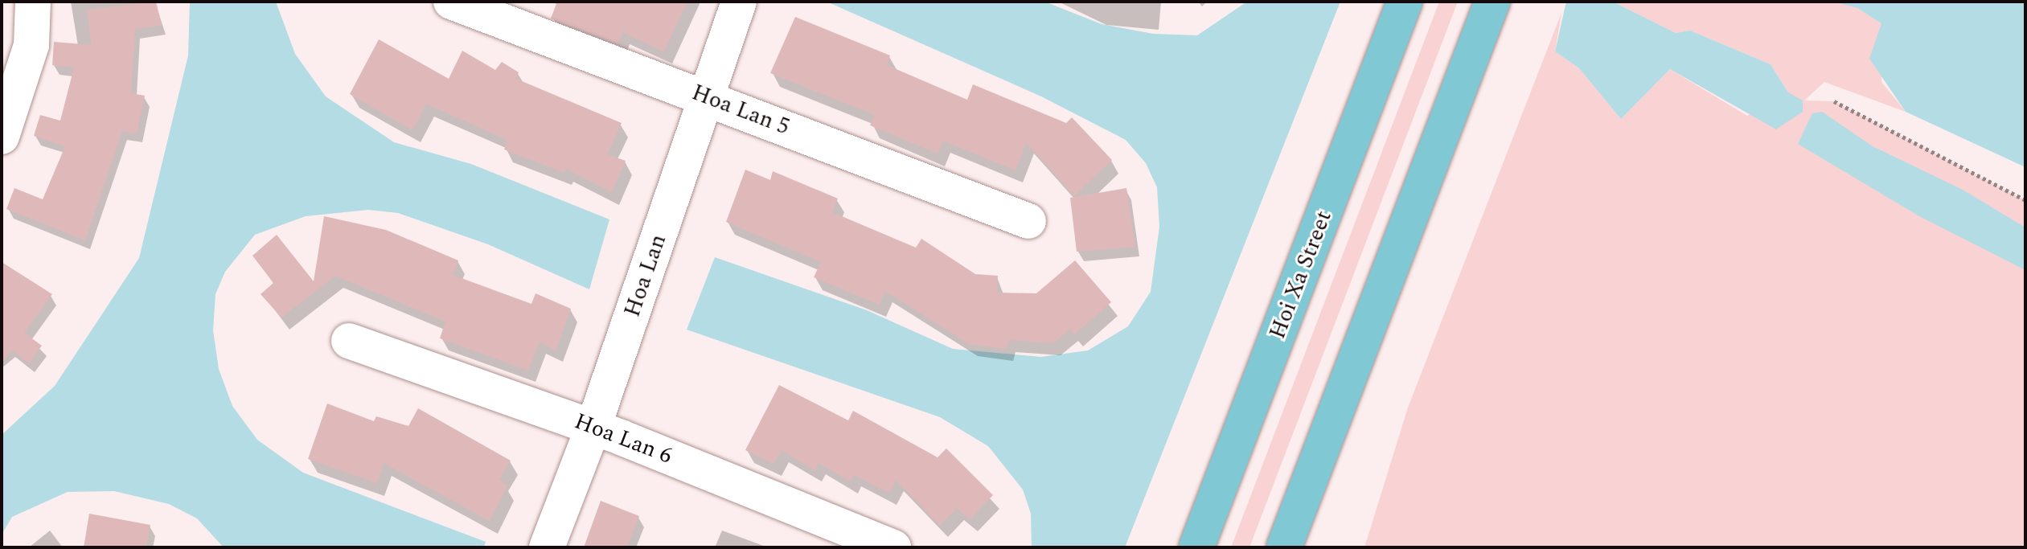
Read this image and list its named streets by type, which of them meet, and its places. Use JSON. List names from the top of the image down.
{
  "streets": {
    "main road": ["Hoi Xa Street"],
    "street": ["Hoa Lan 5", "Hoa Lan", "Hoa Lan 6"]
  },
  "crossings": [
    ["Hoa Lan 5", "Hoa Lan"],
    ["Hoa Lan", "Hoa Lan 6"]
  ]
}
